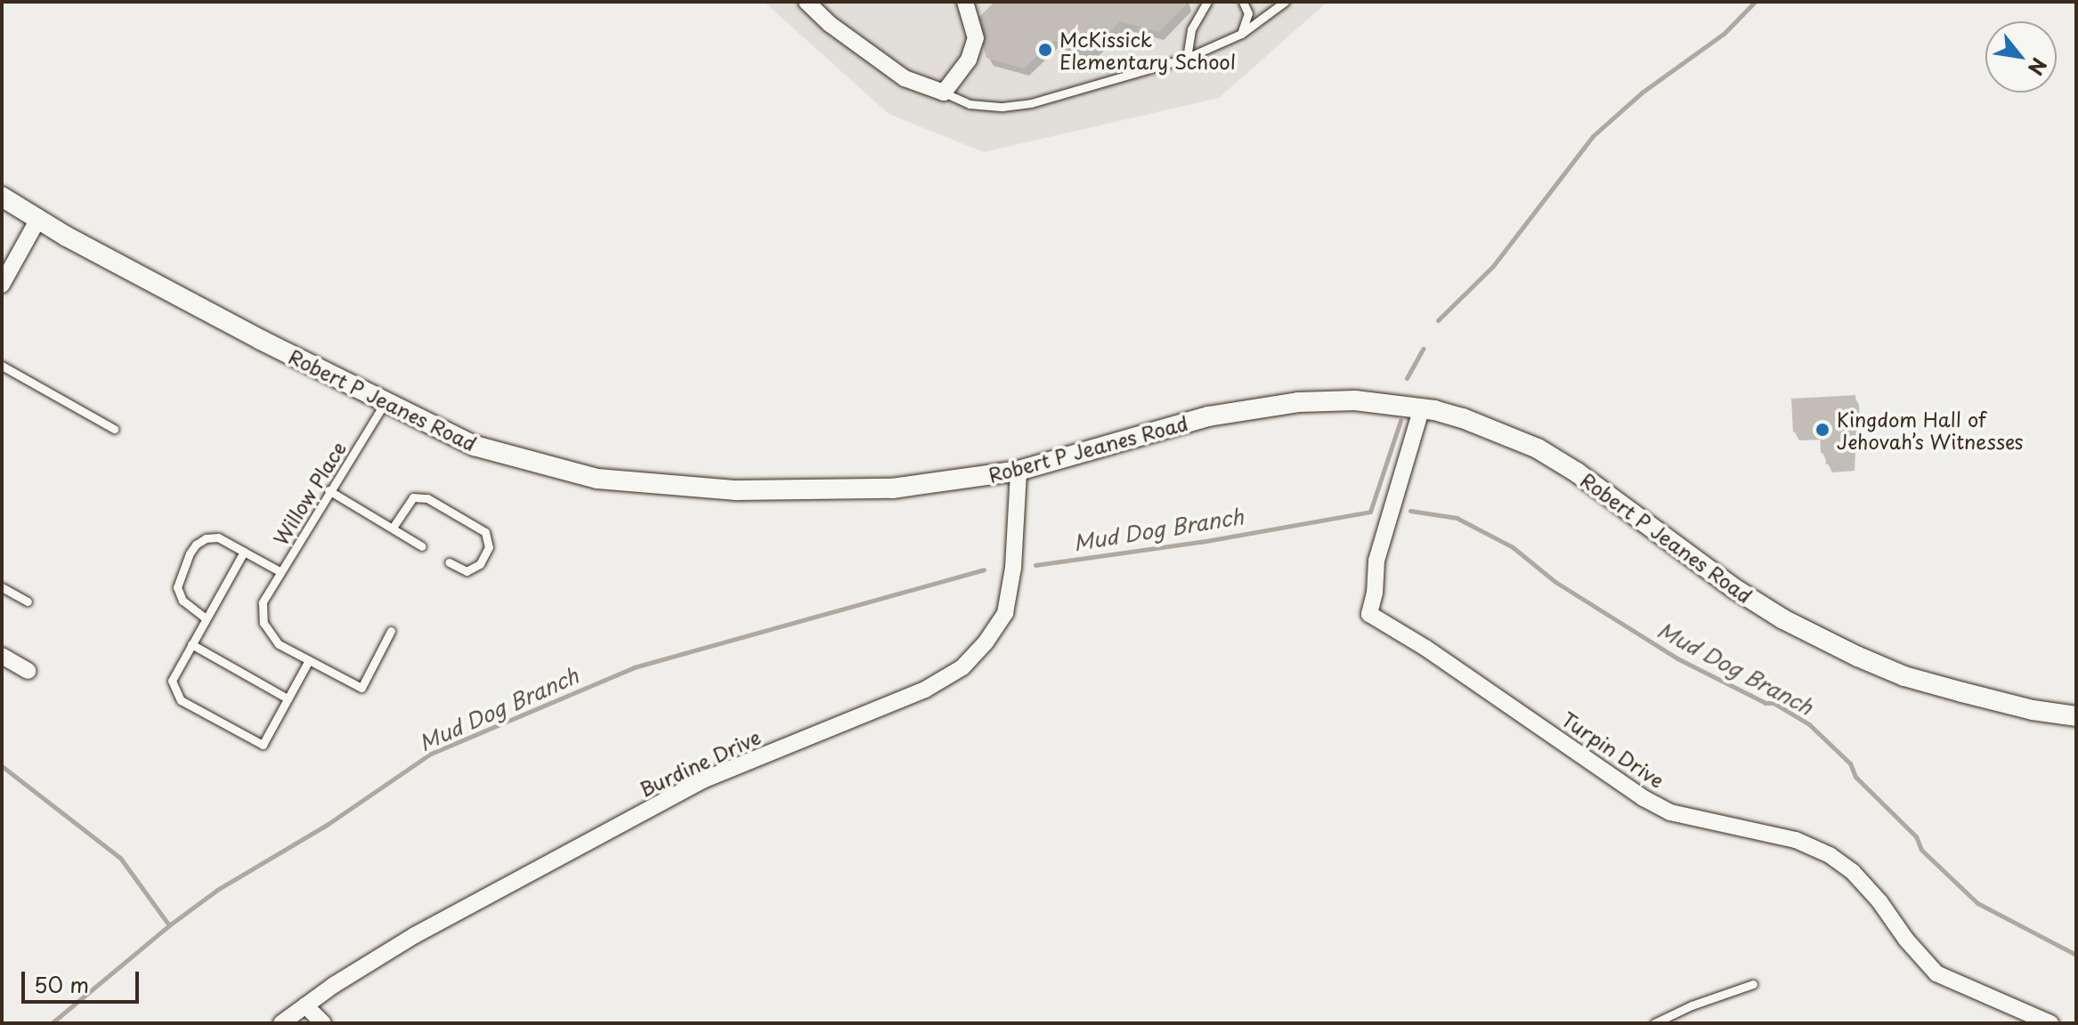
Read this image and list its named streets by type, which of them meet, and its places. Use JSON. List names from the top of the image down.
{
  "streets": {
    "street": ["Robert P Jeanes Road", "Turpin Drive", "Burdine Drive"],
    "lane": ["Willow Place"]
  },
  "crossings": [
    ["Robert P Jeanes Road", "Willow Place"],
    ["Robert P Jeanes Road", "Turpin Drive"],
    ["Robert P Jeanes Road", "Burdine Drive"]
  ],
  "water": ["Mud Dog Branch"],
  "places": ["McKissick Elementary School", "Kingdom Hall of Jehovah’s Witnesses"],
  "scale_bar": "50 m",
  "north": "bottom right"
}
